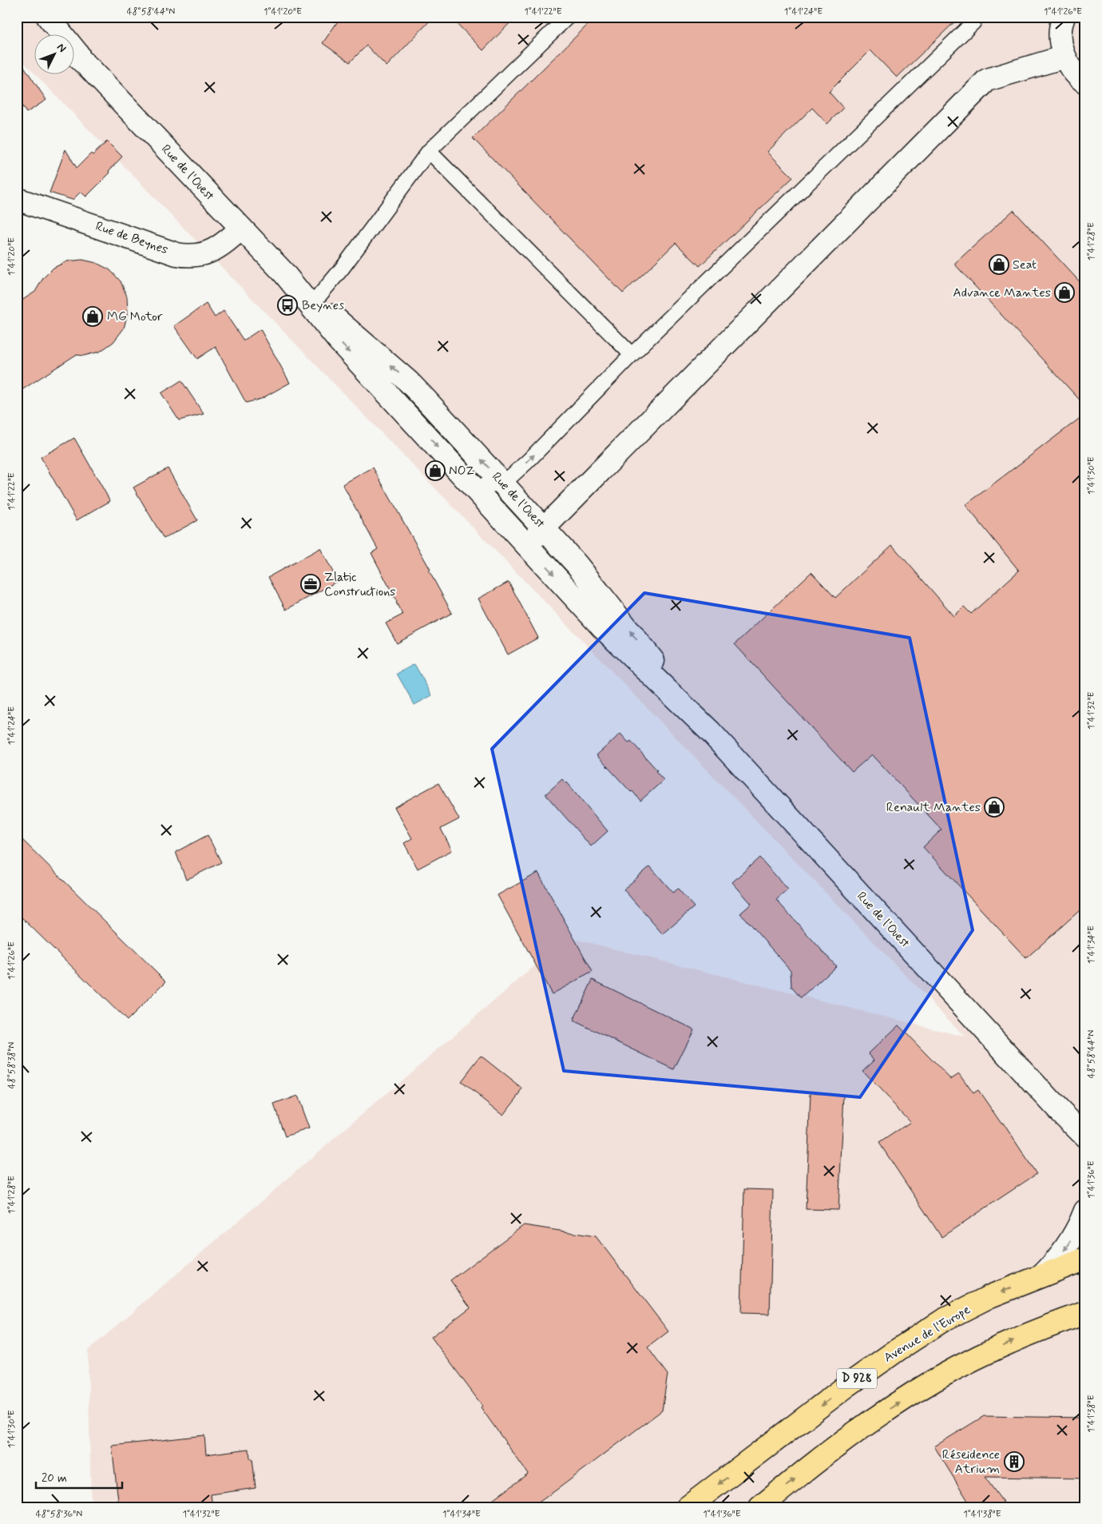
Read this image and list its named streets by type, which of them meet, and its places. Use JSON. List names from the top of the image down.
{
  "streets": {
    "main road": [
      "Rue de l'Ouest",
      "Rue de Beynes",
      "Avenue de l'Europe",
      "D 928"
    ]
  },
  "crossings": [
    ["Rue de l'Ouest", "Rue de Beynes"]
  ],
  "places": {
    "shop": [
      "Seat",
      "Advance Mantes",
      "MG Motor",
      "NOZ",
      "Renault Mantes"
    ],
    "bus stop": ["Beynes"],
    "office": ["Zlatic Constructions"],
    "building": ["Réseidence Atrium"]
  },
  "scale_bar": "20 m",
  "north": "top right",
  "coordinates": [
    "48°58'44\"N",
    "1°41'20\"E",
    "1°41'22\"E",
    "1°41'24\"E",
    "1°41'26\"E",
    "1°41'28\"E",
    "1°41'30\"E",
    "1°41'32\"E",
    "1°41'34\"E",
    "48°58'38\"N",
    "1°41'36\"E",
    "1°41'38\"E",
    "48°58'36\"N"
  ]
}
